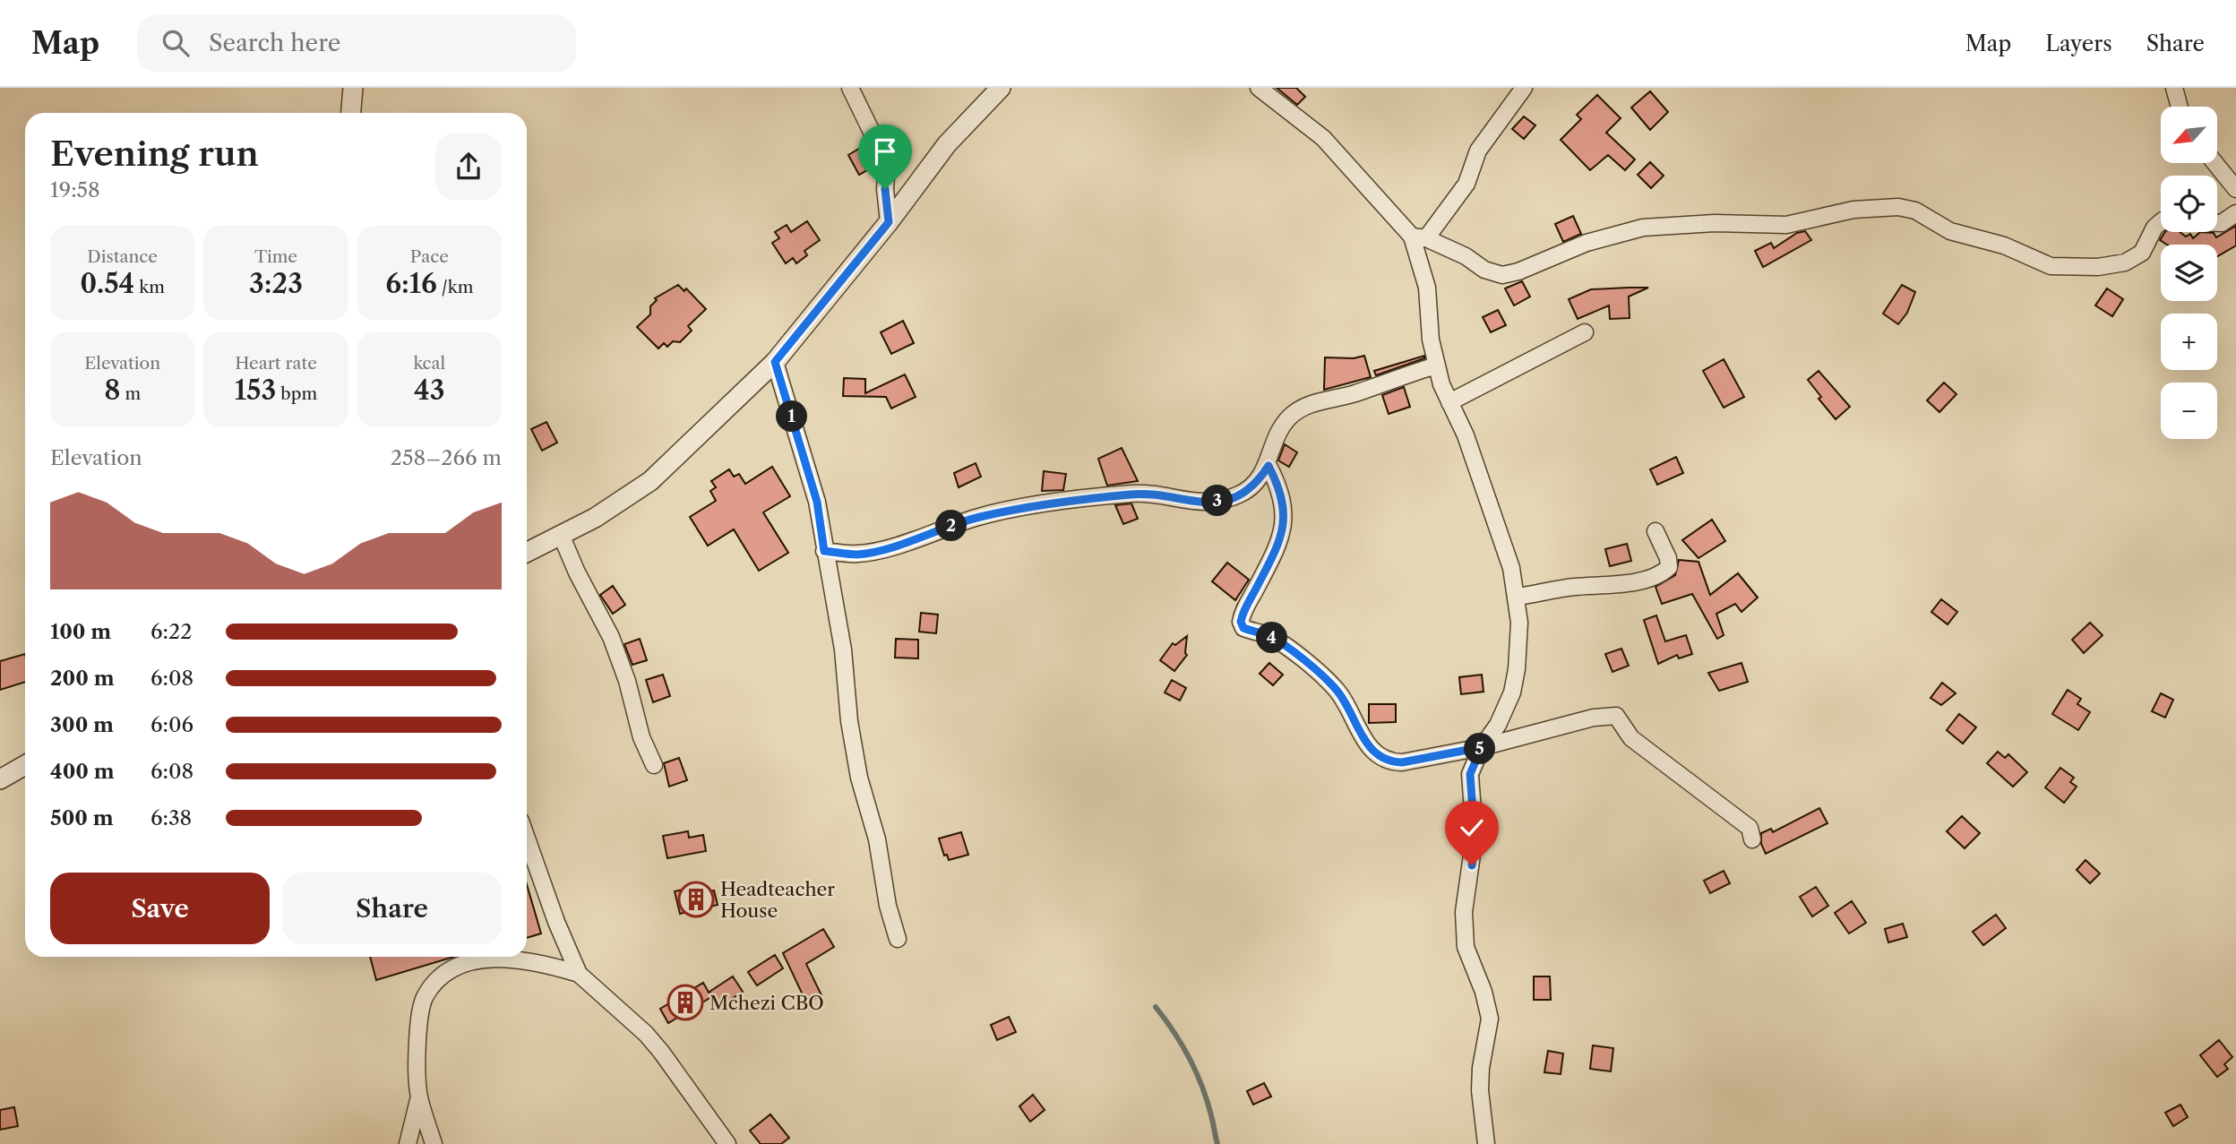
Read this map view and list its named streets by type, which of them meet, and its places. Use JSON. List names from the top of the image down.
{
  "places": {
    "building": ["Headteacher House", "Mchezi CBO"]
  },
  "north": "bottom left",
  "page": {
    "header": "Map",
    "search": "Search here",
    "nav": ["Map", "Layers", "Share"],
    "map_buttons": ["+", "−"],
    "heading": ["Evening run", "19:58"],
    "stats": [
      ["Distance", "0.54 km"],
      ["Time", "3:23"],
      ["Pace", "6:16 /km"],
      ["Elevation", "8 m"],
      ["Heart rate", "153 bpm"],
      ["kcal", "43"]
    ],
    "pins": [
      "1",
      "3",
      "2",
      "4",
      "5"
    ],
    "chart": ["Elevation", "258–266 m"],
    "list": [
      {
        "name": "100 m",
        "note": "6:22"
      },
      {
        "name": "200 m",
        "note": "6:08"
      },
      {
        "name": "300 m",
        "note": "6:06"
      },
      {
        "name": "400 m",
        "note": "6:08"
      },
      {
        "name": "500 m",
        "note": "6:38"
      }
    ],
    "buttons": ["Save", "Share"]
  }
}
